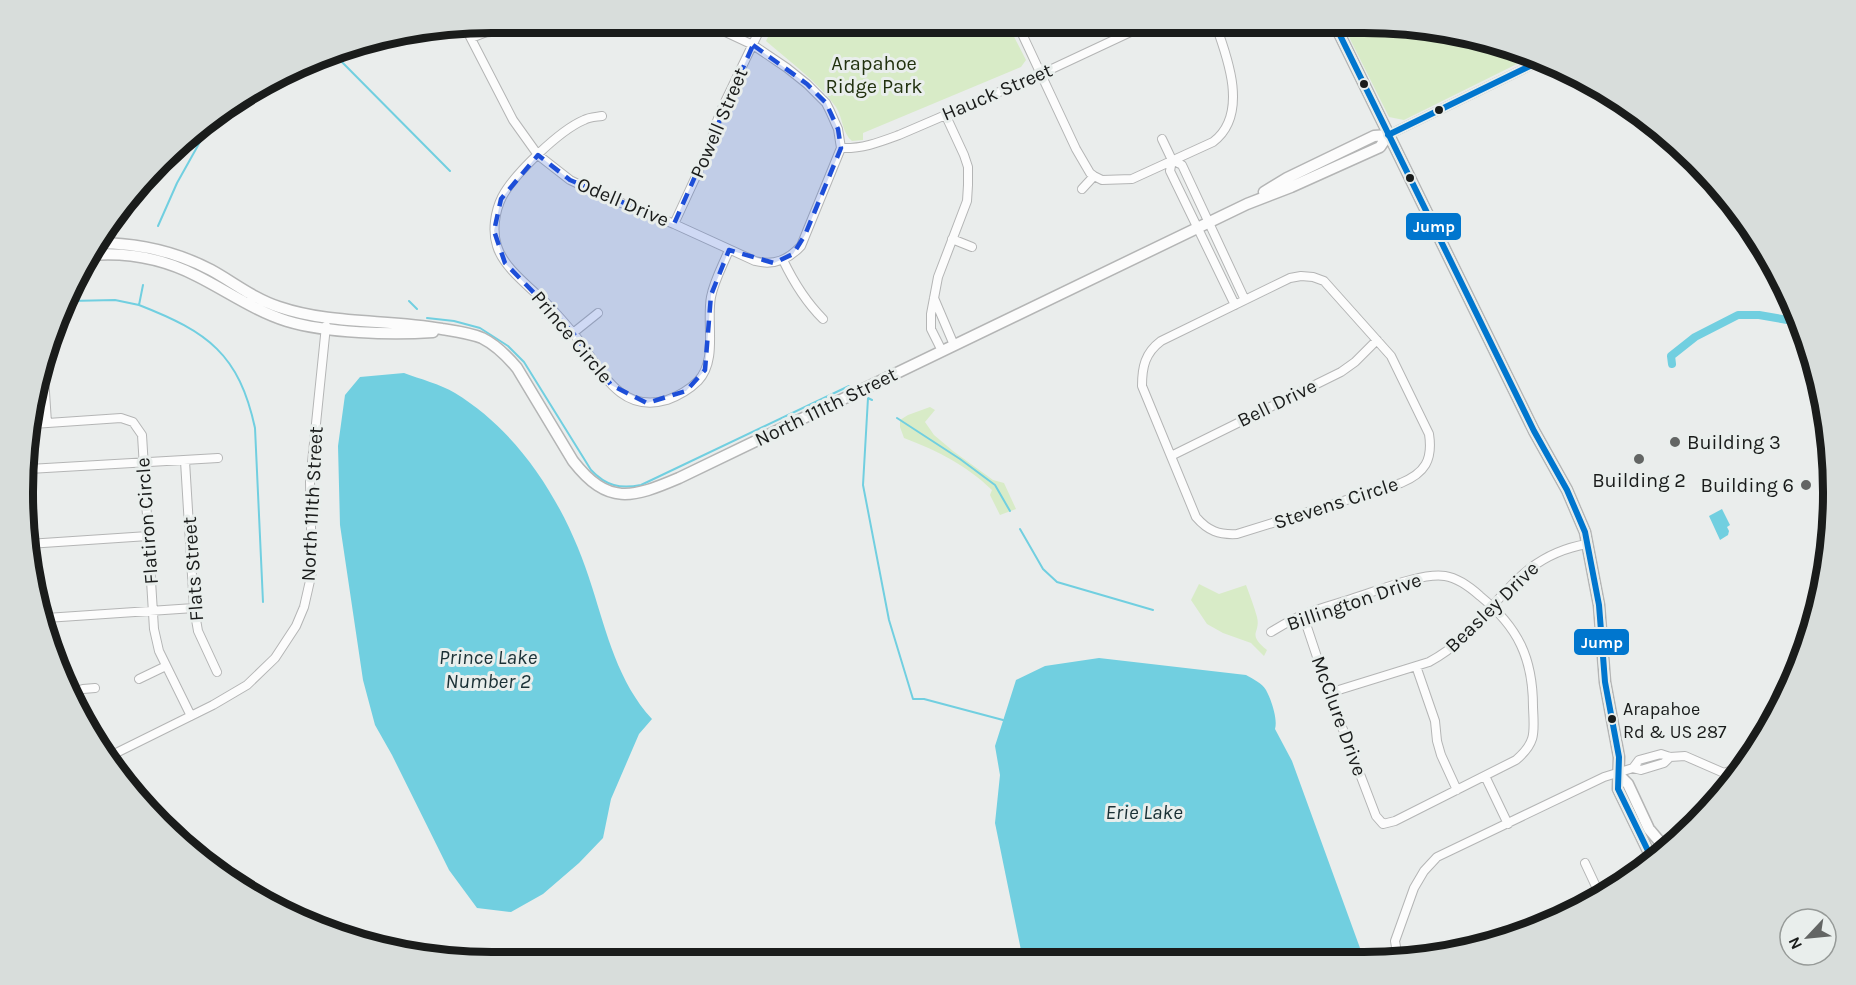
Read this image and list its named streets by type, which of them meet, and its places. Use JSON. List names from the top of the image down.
{
  "streets": {
    "street": [
      "Hauck Street",
      "Powell Street",
      "Odell Drive",
      "Prince Circle",
      "Bell Drive",
      "North 111th Street",
      "Stevens Circle",
      "Flatiron Circle",
      "Flats Street",
      "Billington Drive",
      "Beasley Drive",
      "McClure Drive"
    ]
  },
  "crossings": [
    ["Powell Street", "Odell Drive"],
    ["Odell Drive", "Prince Circle"],
    ["Bell Drive", "Stevens Circle"],
    ["North 111th Street", "Flatiron Circle"],
    ["Billington Drive", "Beasley Drive"],
    ["Billington Drive", "McClure Drive"],
    ["Beasley Drive", "McClure Drive"]
  ],
  "water": ["Prince Lake Number 2", "Erie Lake"],
  "parks": ["Arapahoe Ridge Park"],
  "places": [
    "Building 3",
    "Building 2",
    "Building 6",
    "Arapahoe Rd & US 287"
  ],
  "lines": ["transit line Jump"],
  "north": "bottom left"
}
